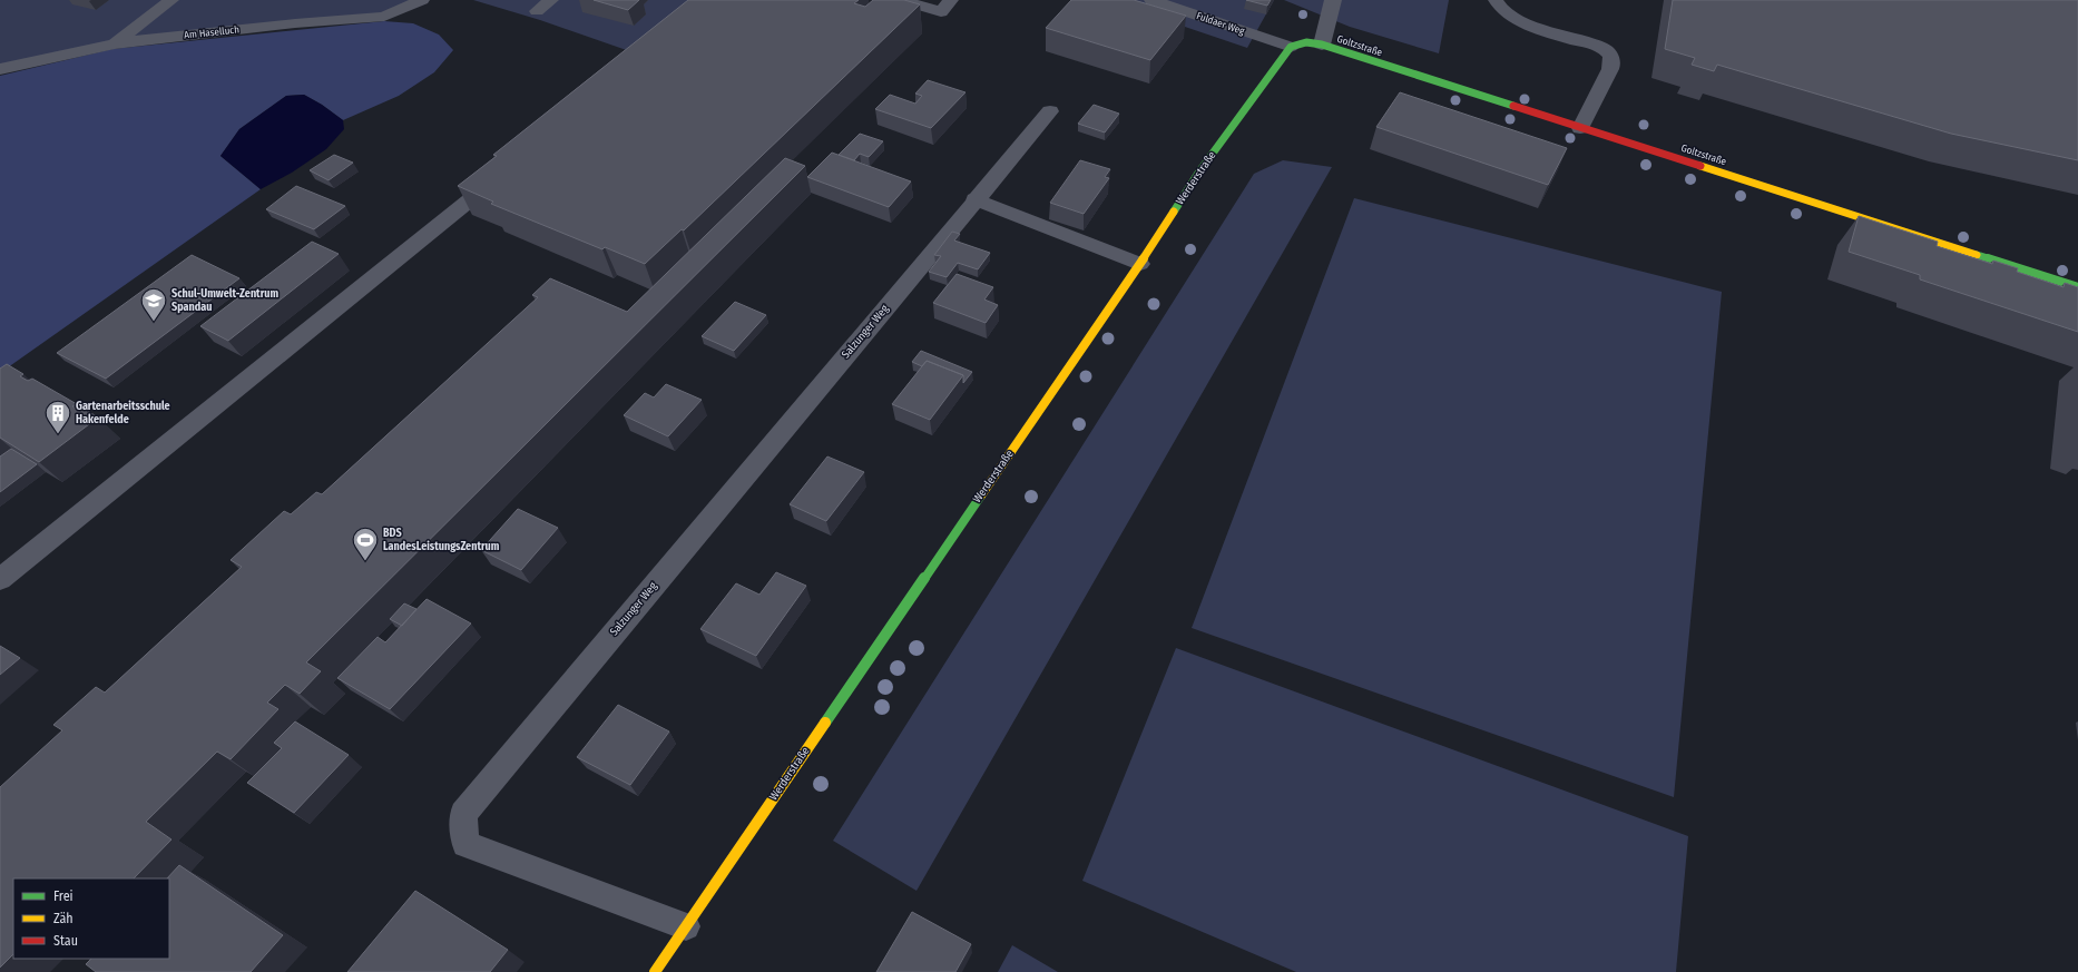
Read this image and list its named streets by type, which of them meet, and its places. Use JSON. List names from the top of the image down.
{
  "streets": {
    "street": ["Goltzstraße", "Werderstraße"],
    "lane": ["Fuldaer Weg", "Am Haselluch", "Salzunger Weg"]
  },
  "crossings": [
    ["Fuldaer Weg", "Werderstraße"],
    ["Werderstraße", "Salzunger Weg"]
  ],
  "places": {
    "school or university": ["Schul-Umwelt-Zentrum Spandau"],
    "building": ["Gartenarbeitsschule Hakenfelde"],
    "sports": ["BDS LandesLeistungsZentrum"]
  },
  "legend": ["Frei", "Zäh", "Stau"]
}
